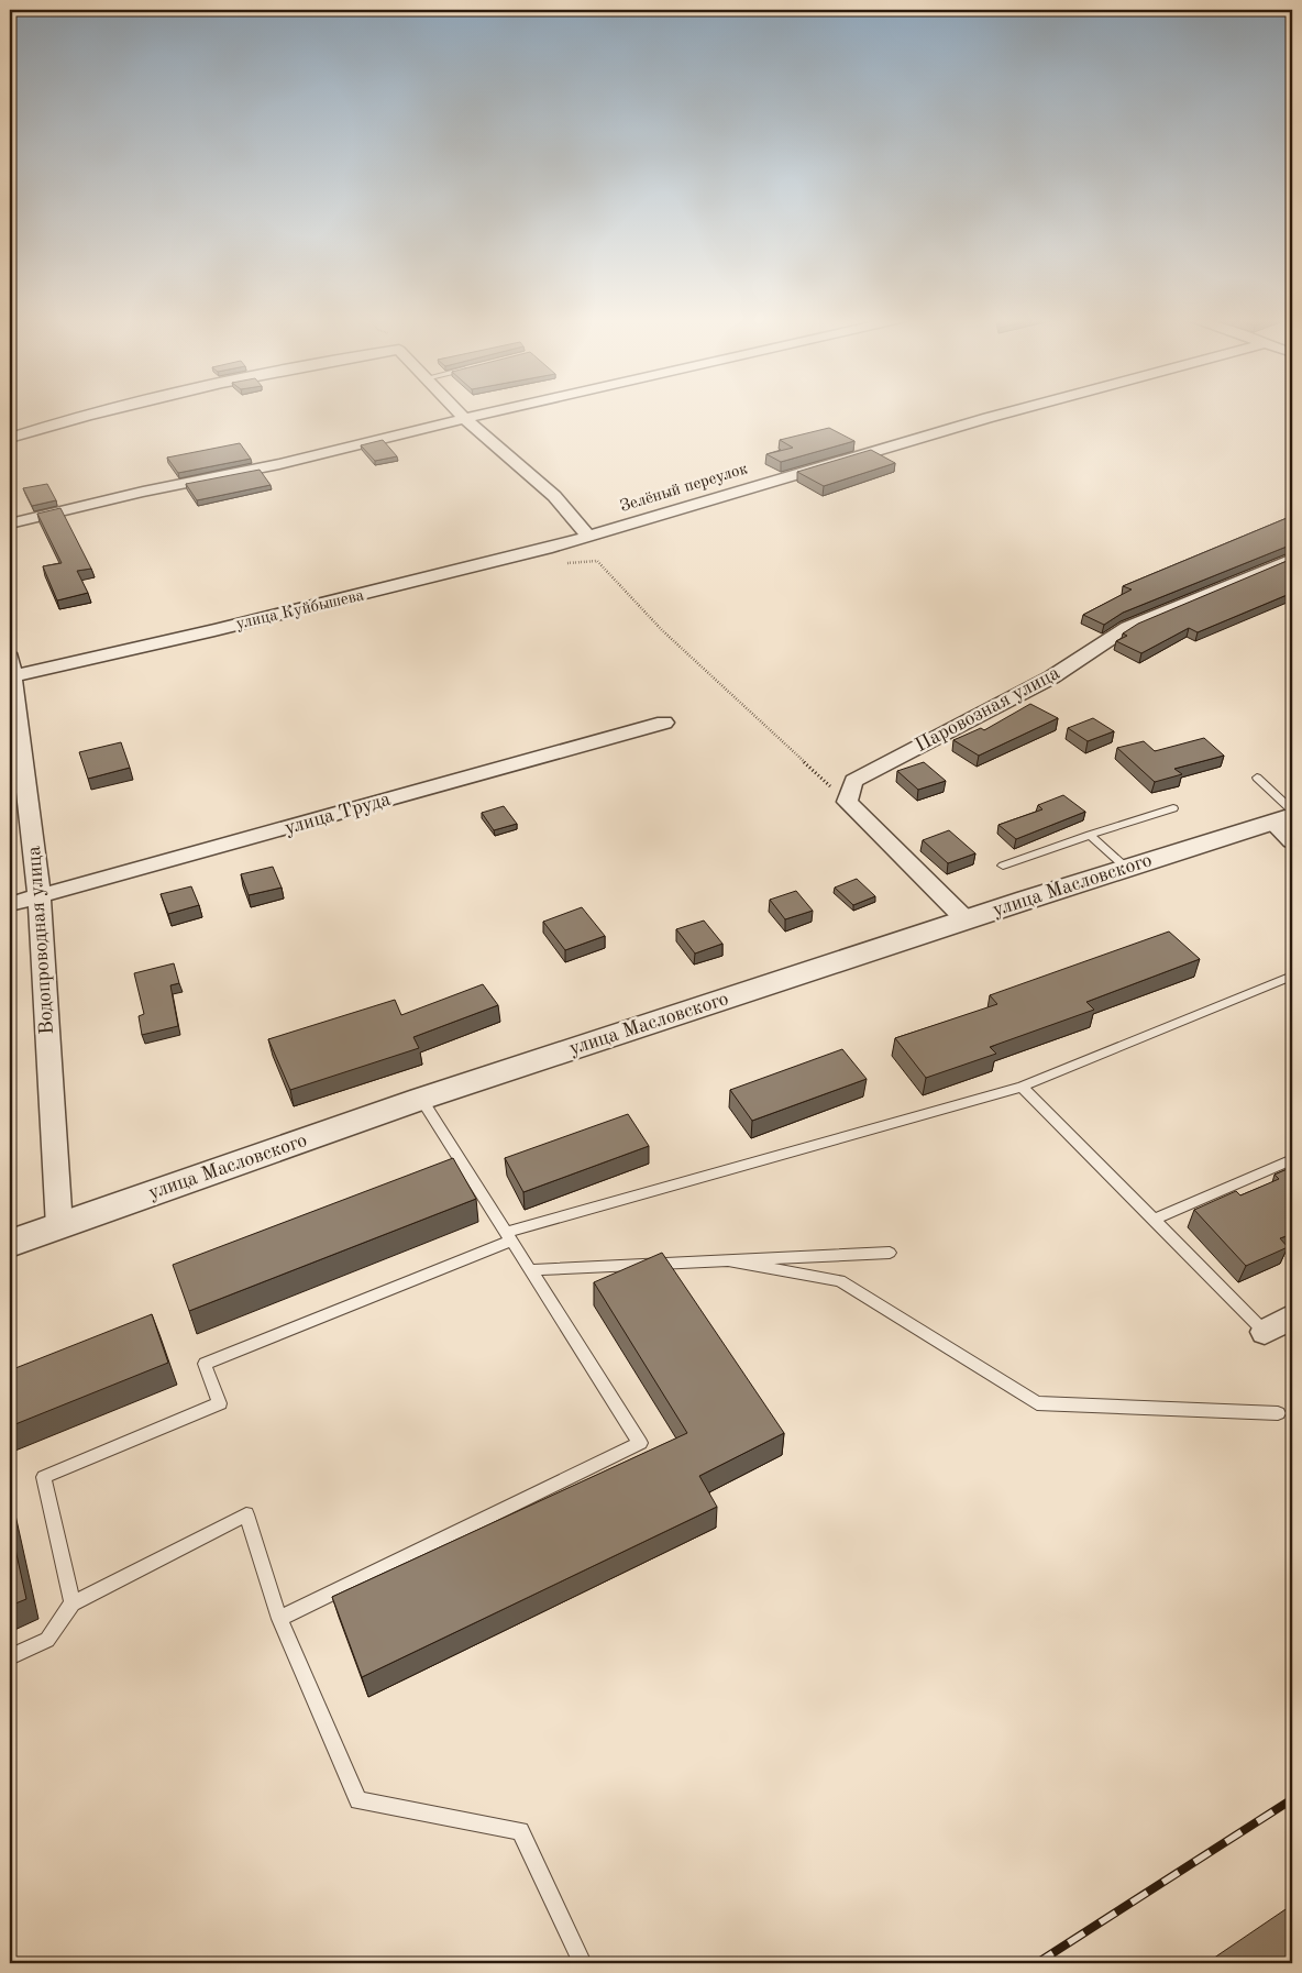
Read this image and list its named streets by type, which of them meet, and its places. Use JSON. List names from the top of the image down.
{
  "streets": {
    "street": [
      "Зелёный переулок",
      "улица Куйбышева",
      "Паровозная улица",
      "улица Труда",
      "улица Масловского",
      "Водопроводная улица"
    ]
  },
  "crossings": [
    ["Зелёный переулок", "улица Куйбышева"],
    ["улица Куйбышева", "Водопроводная улица"],
    ["улица Труда", "Водопроводная улица"],
    ["улица Масловского", "Водопроводная улица"]
  ]
}
